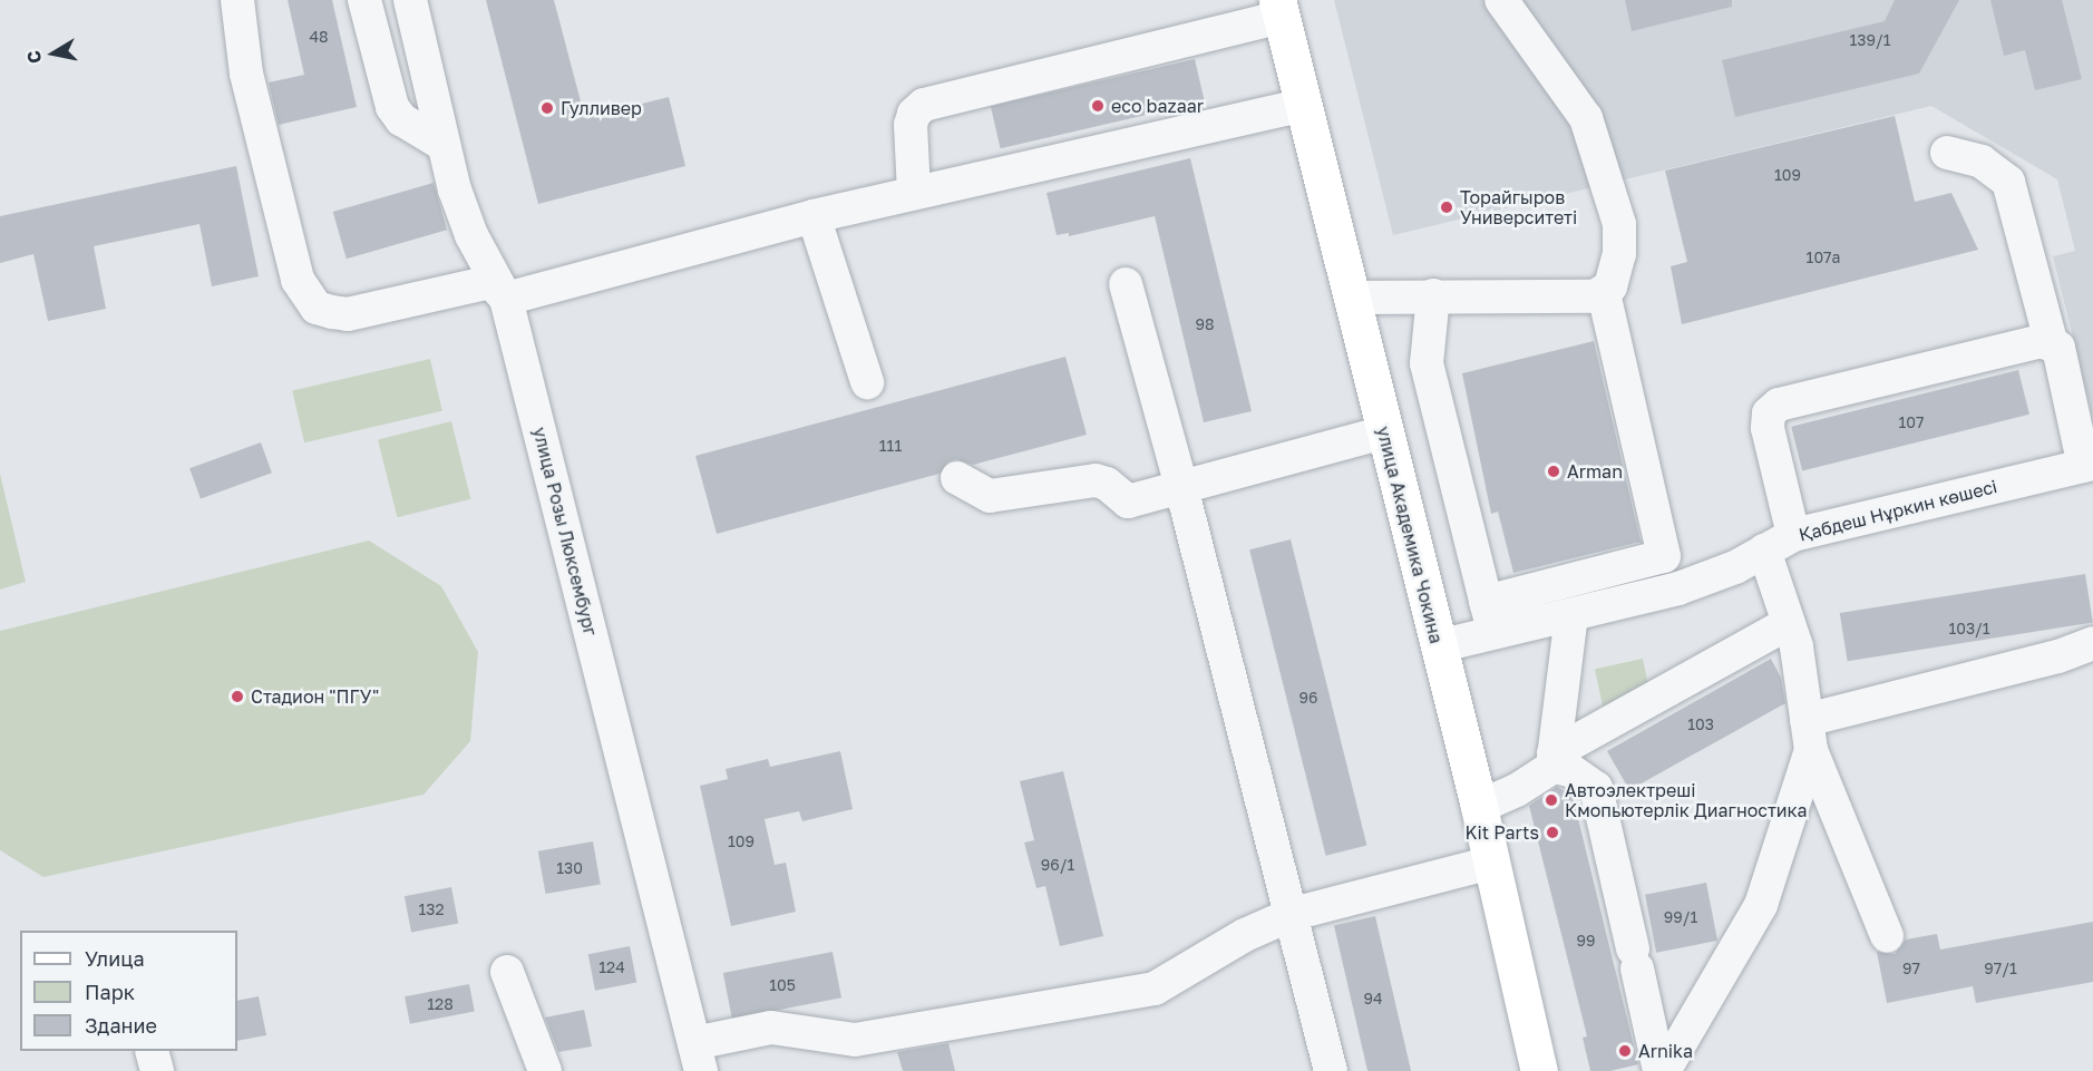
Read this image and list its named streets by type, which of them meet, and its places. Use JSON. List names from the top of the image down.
{
  "streets": {
    "main road": ["улица Академика Чокина"],
    "street": ["Қабдеш Нұркин көшесі", "улица Розы Люксембург"]
  },
  "crossings": [
    ["Қабдеш Нұркин көшесі", "улица Академика Чокина"]
  ],
  "places": [
    "eco bazaar",
    "Гулливер",
    "Торайгыров Университеті",
    "Arman",
    "Стадион \"ПГУ\"",
    "Автоэлектреші Кмопьютерлік Диагностика",
    "Kit Parts",
    "Arnika"
  ],
  "house_numbers": [
    "48",
    "139/1",
    "109",
    "107а",
    "98",
    "107",
    "111",
    "103/1",
    "96",
    "103",
    "109",
    "96/1",
    "130",
    "132",
    "99/1",
    "99",
    "124",
    "97",
    "97/1",
    "105",
    "94",
    "128"
  ],
  "legend": ["Улица", "Парк", "Здание"],
  "north": "left"
}
